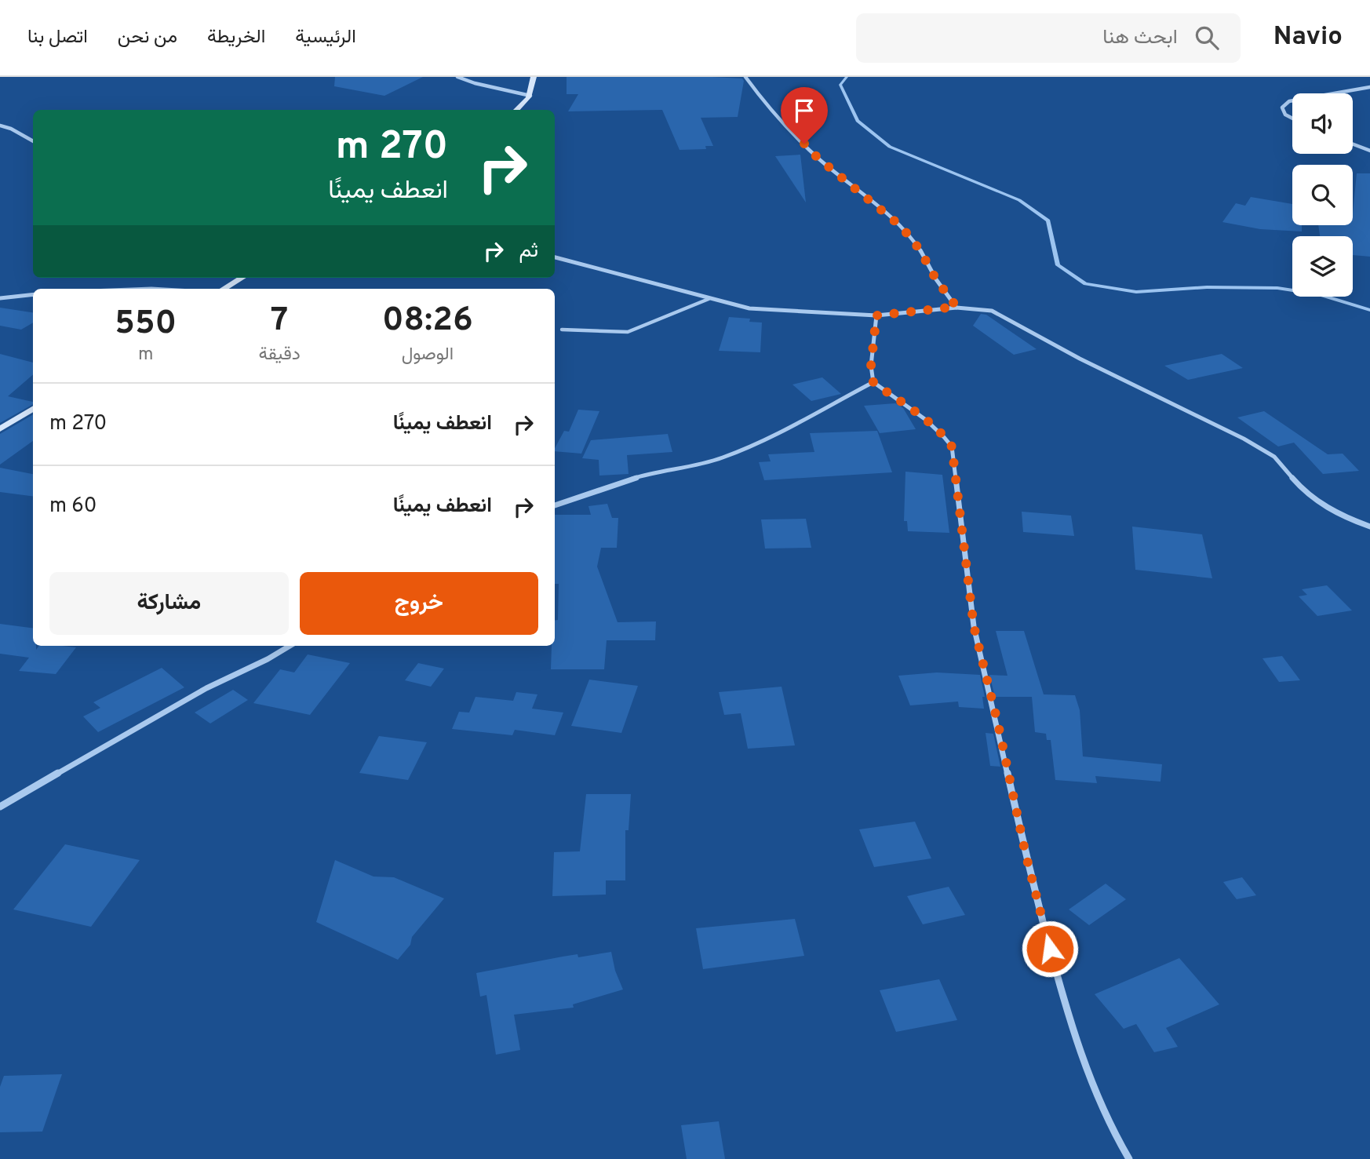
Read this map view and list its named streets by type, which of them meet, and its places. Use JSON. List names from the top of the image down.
{
  "page": {
    "header": "Navio",
    "search": "ابحث هنا",
    "nav": [
      "الرئيسية",
      "الخريطة",
      "من نحن",
      "اتصل بنا"
    ],
    "turn": ["270 m", "انعطف يمينًا"],
    "then": "ثم",
    "eta": [
      "08:26",
      "الوصول",
      "7",
      "دقيقة",
      "550",
      "m"
    ],
    "list": [
      {
        "name": "انعطف يمينًا",
        "value": "270 m"
      },
      {
        "name": "انعطف يمينًا",
        "value": "60 m"
      }
    ],
    "buttons": ["خروج", "مشاركة"]
  }
}
